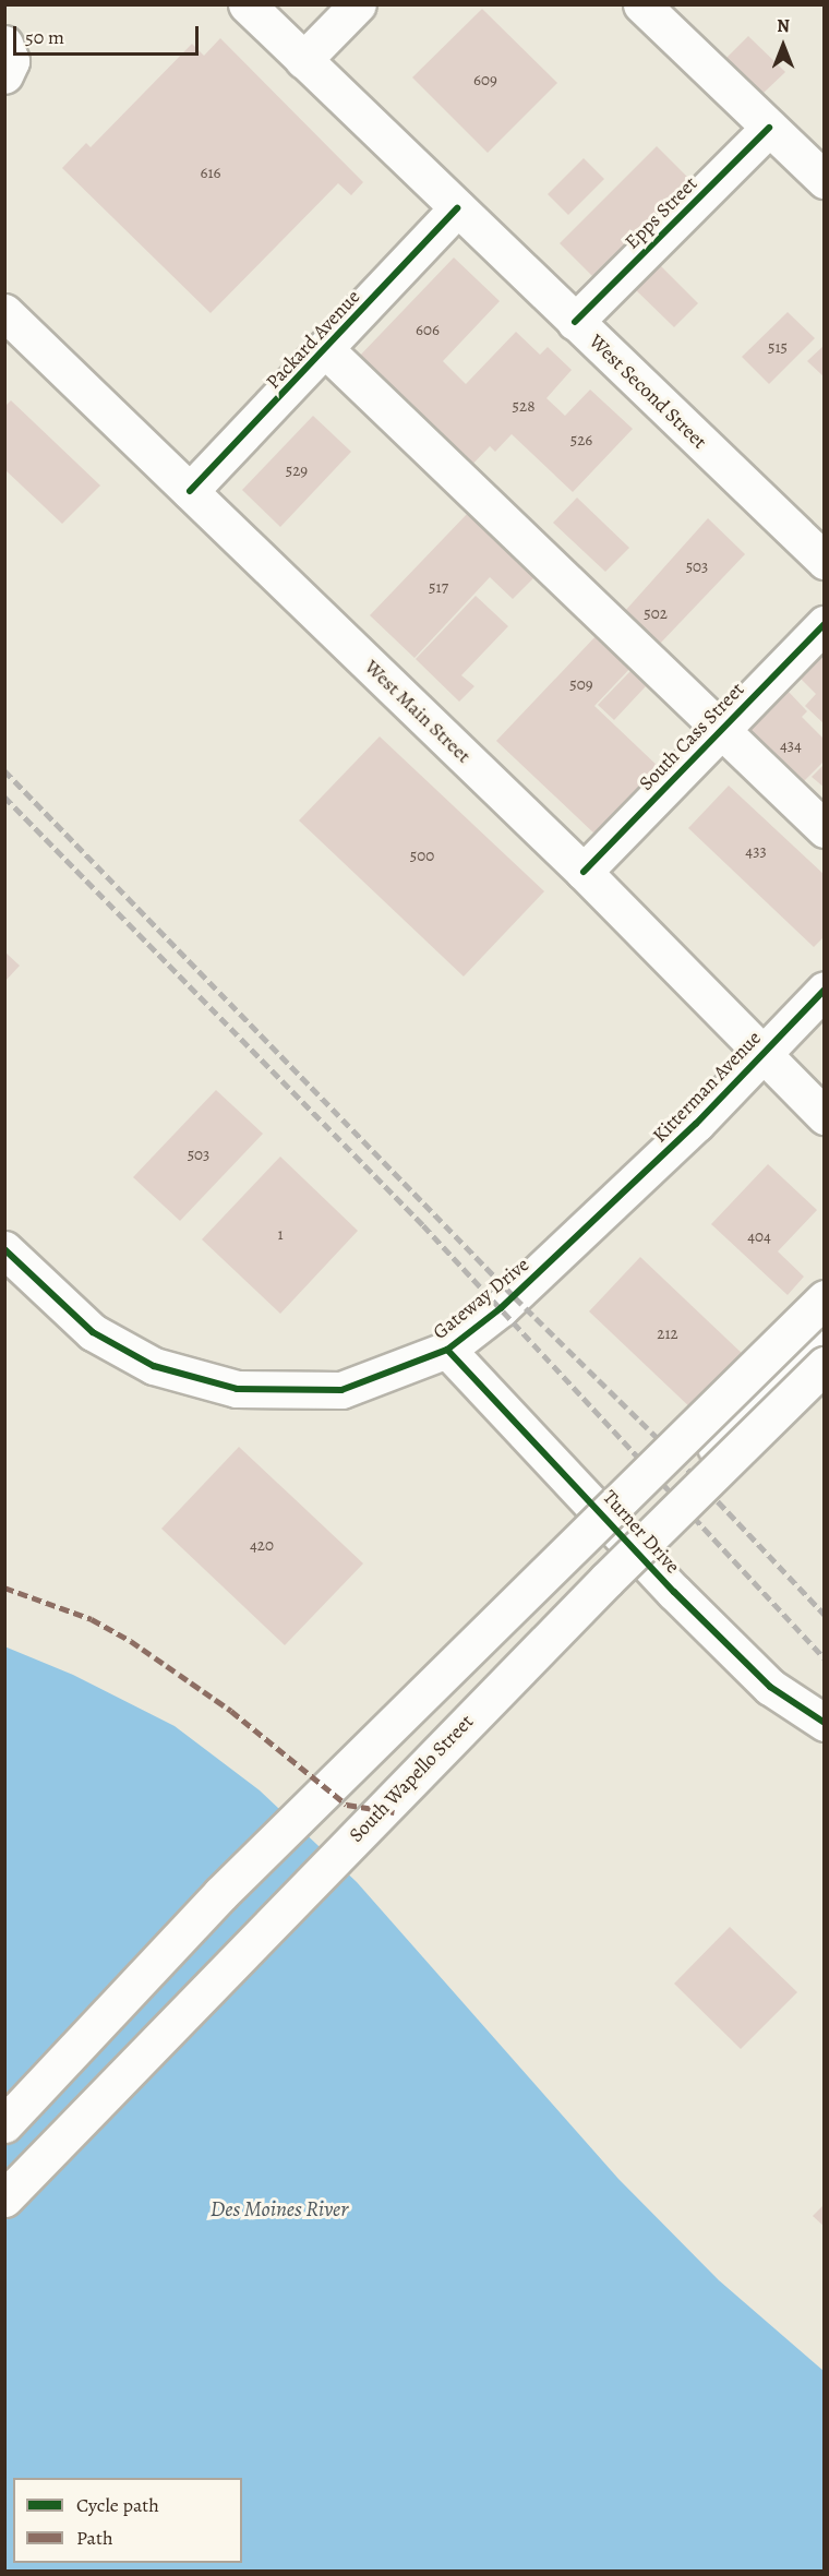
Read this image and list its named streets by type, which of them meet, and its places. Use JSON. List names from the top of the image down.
{
  "streets": {
    "main road": [
      "Epps Street",
      "Packard Avenue",
      "West Second Street",
      "West Main Street",
      "South Cass Street",
      "Kitterman Avenue",
      "Gateway Drive",
      "Turner Drive",
      "South Wapello Street"
    ]
  },
  "crossings": [
    ["Epps Street", "West Second Street"],
    ["Packard Avenue", "West Second Street"],
    ["Packard Avenue", "West Main Street"],
    ["West Main Street", "South Cass Street"],
    ["West Main Street", "Kitterman Avenue"],
    ["Kitterman Avenue", "Gateway Drive"],
    ["Gateway Drive", "Turner Drive"]
  ],
  "water": ["Des Moines River"],
  "house_numbers": [
    "609",
    "616",
    "606",
    "515",
    "528",
    "526",
    "529",
    "503",
    "517",
    "502",
    "509",
    "434",
    "433",
    "500",
    "503",
    "1",
    "404",
    "212",
    "420"
  ],
  "legend": ["Cycle path", "Path"],
  "scale_bar": "50 m",
  "north": "top"
}
